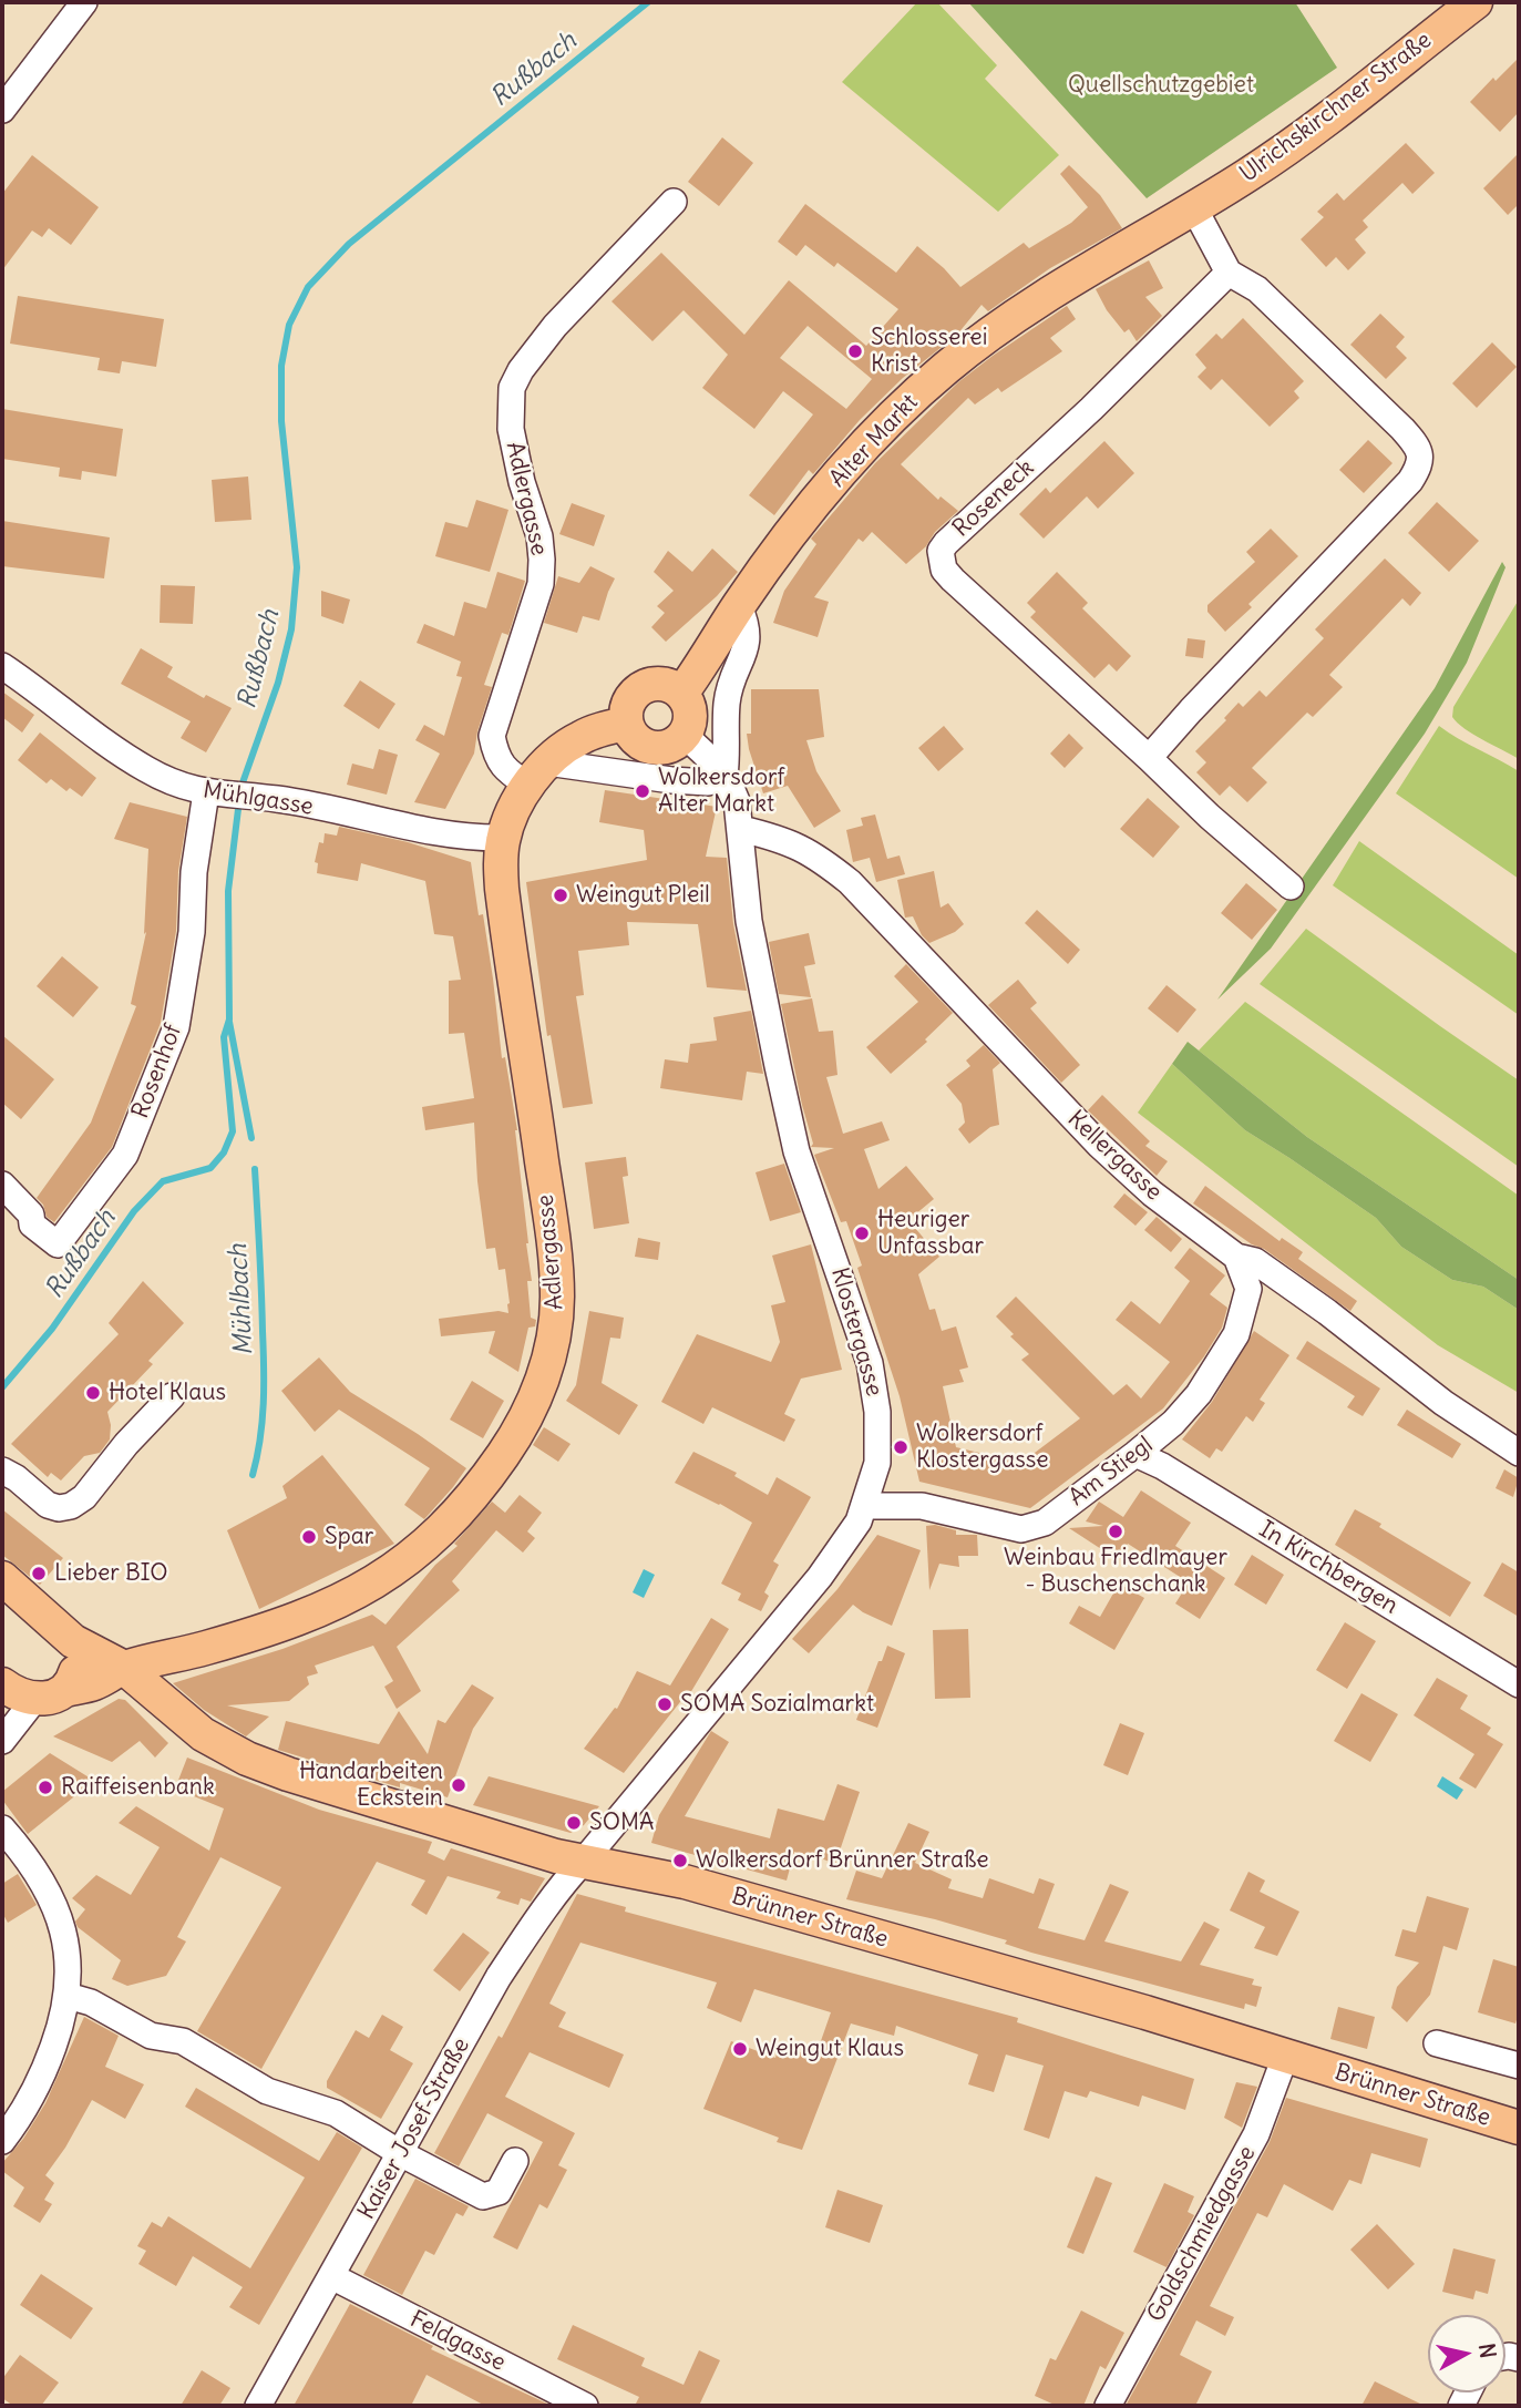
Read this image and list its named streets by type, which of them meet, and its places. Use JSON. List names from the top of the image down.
{
  "streets": {
    "main road": [
      "Ulrichskirchner Straße",
      "Alter Markt",
      "Adlergasse",
      "Brünner Straße"
    ],
    "street": [
      "Roseneck",
      "Mühlgasse",
      "Rosenhof",
      "Kellergasse",
      "Klostergasse",
      "Am Stiegl",
      "In Kirchbergen",
      "Kaiser Josef-Straße",
      "Goldschmiedgasse",
      "Feldgasse"
    ]
  },
  "crossings": [
    ["Ulrichskirchner Straße", "Alter Markt"],
    ["Alter Markt", "Adlergasse"],
    ["Alter Markt", "Klostergasse"],
    ["Adlergasse", "Mühlgasse"],
    ["Adlergasse", "Klostergasse"],
    ["Adlergasse", "Brünner Straße"],
    ["Mühlgasse", "Rosenhof"],
    ["Kellergasse", "Klostergasse"],
    ["Kellergasse", "Am Stiegl"],
    ["Klostergasse", "Am Stiegl"],
    ["Klostergasse", "Brünner Straße"],
    ["Klostergasse", "Kaiser Josef-Straße"],
    ["Am Stiegl", "In Kirchbergen"],
    ["Brünner Straße", "Kaiser Josef-Straße"],
    ["Brünner Straße", "Goldschmiedgasse"],
    ["Kaiser Josef-Straße", "Feldgasse"]
  ],
  "water": ["Rußbach", "Mühlbach"],
  "parks": ["Quellschutzgebiet"],
  "places": [
    "Schlosserei Krist",
    "Wolkersdorf Alter Markt",
    "Weingut Pleil",
    "Heuriger Unfassbar",
    "Hotel Klaus",
    "Wolkersdorf Klostergasse",
    "Weinbau Friedlmayer - Buschenschank",
    "Spar",
    "Lieber BIO",
    "SOMA Sozialmarkt",
    "Handarbeiten Eckstein",
    "Raiffeisenbank",
    "SOMA",
    "Wolkersdorf Brünner Straße",
    "Weingut Klaus"
  ],
  "north": "right"
}
